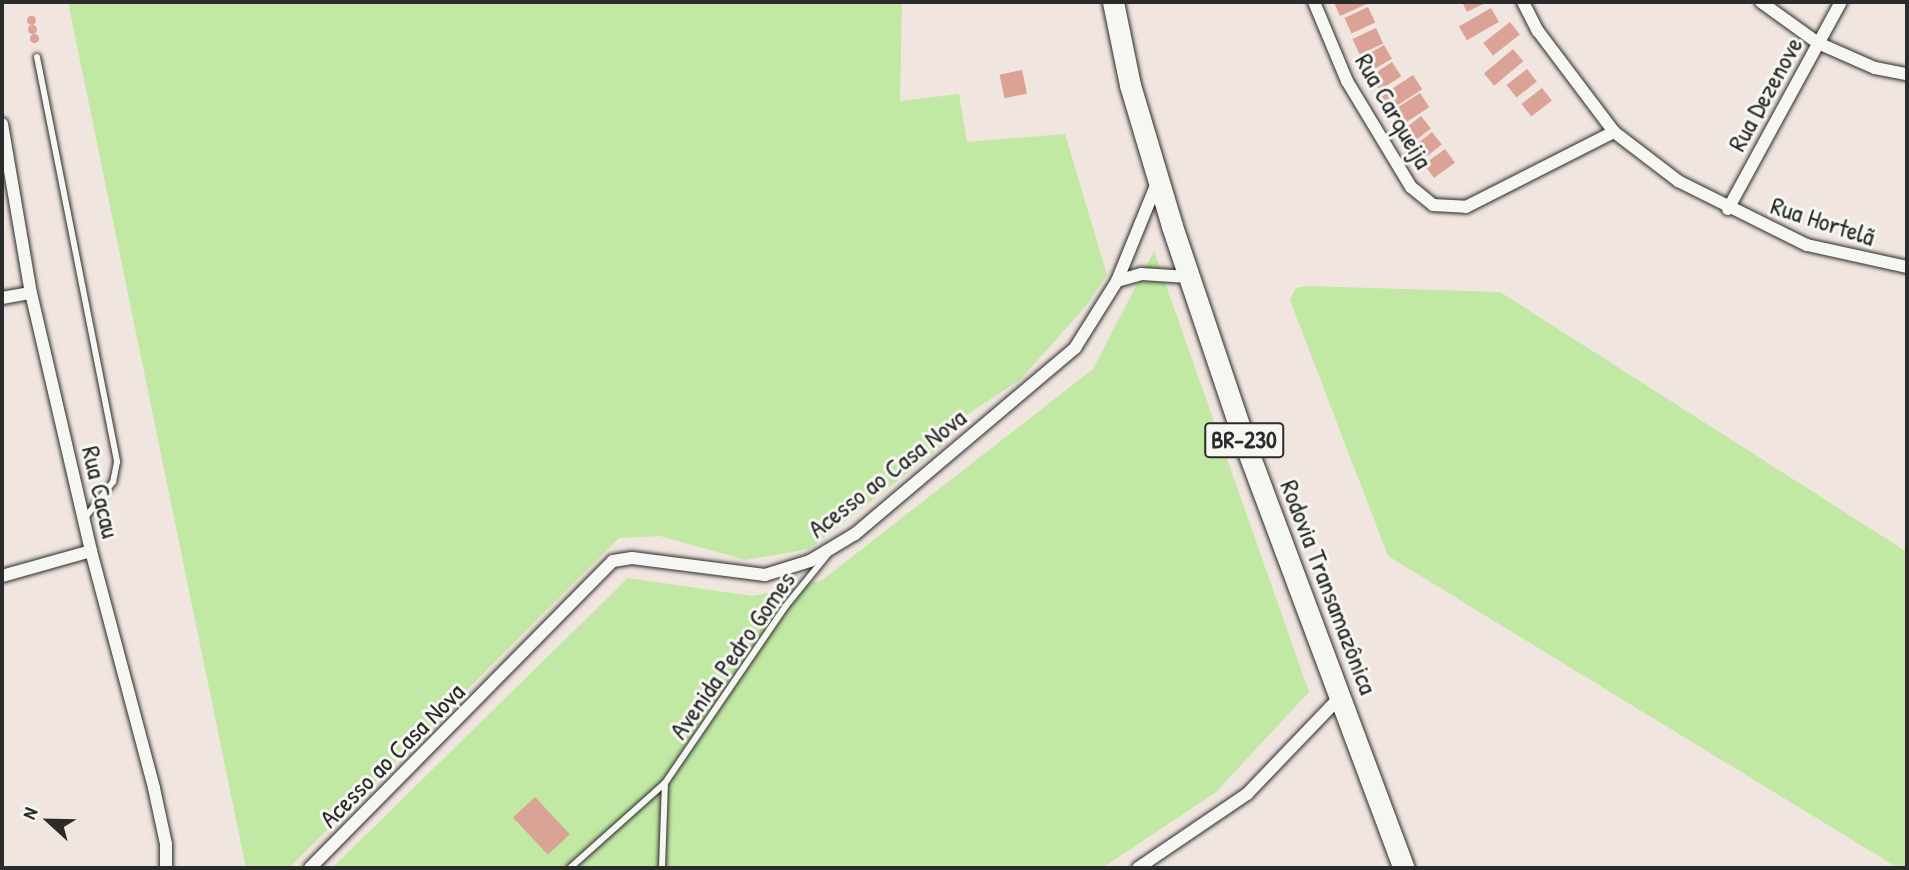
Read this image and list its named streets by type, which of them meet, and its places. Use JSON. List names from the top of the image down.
{
  "streets": {
    "highway": ["BR-230", "Rodovia Transamazônica"],
    "street": [
      "Rua Dezenove",
      "Rua Carqueija",
      "Rua Hortelã",
      "Acesso ao Casa Nova",
      "Rua Cacau"
    ],
    "lane": ["Avenida Pedro Gomes"]
  },
  "crossings": [
    ["Rua Dezenove", "Rua Hortelã"],
    ["Rua Carqueija", "Rua Hortelã"],
    ["Acesso ao Casa Nova", "Rodovia Transamazônica"],
    ["Acesso ao Casa Nova", "Avenida Pedro Gomes"]
  ],
  "north": "left"
}
